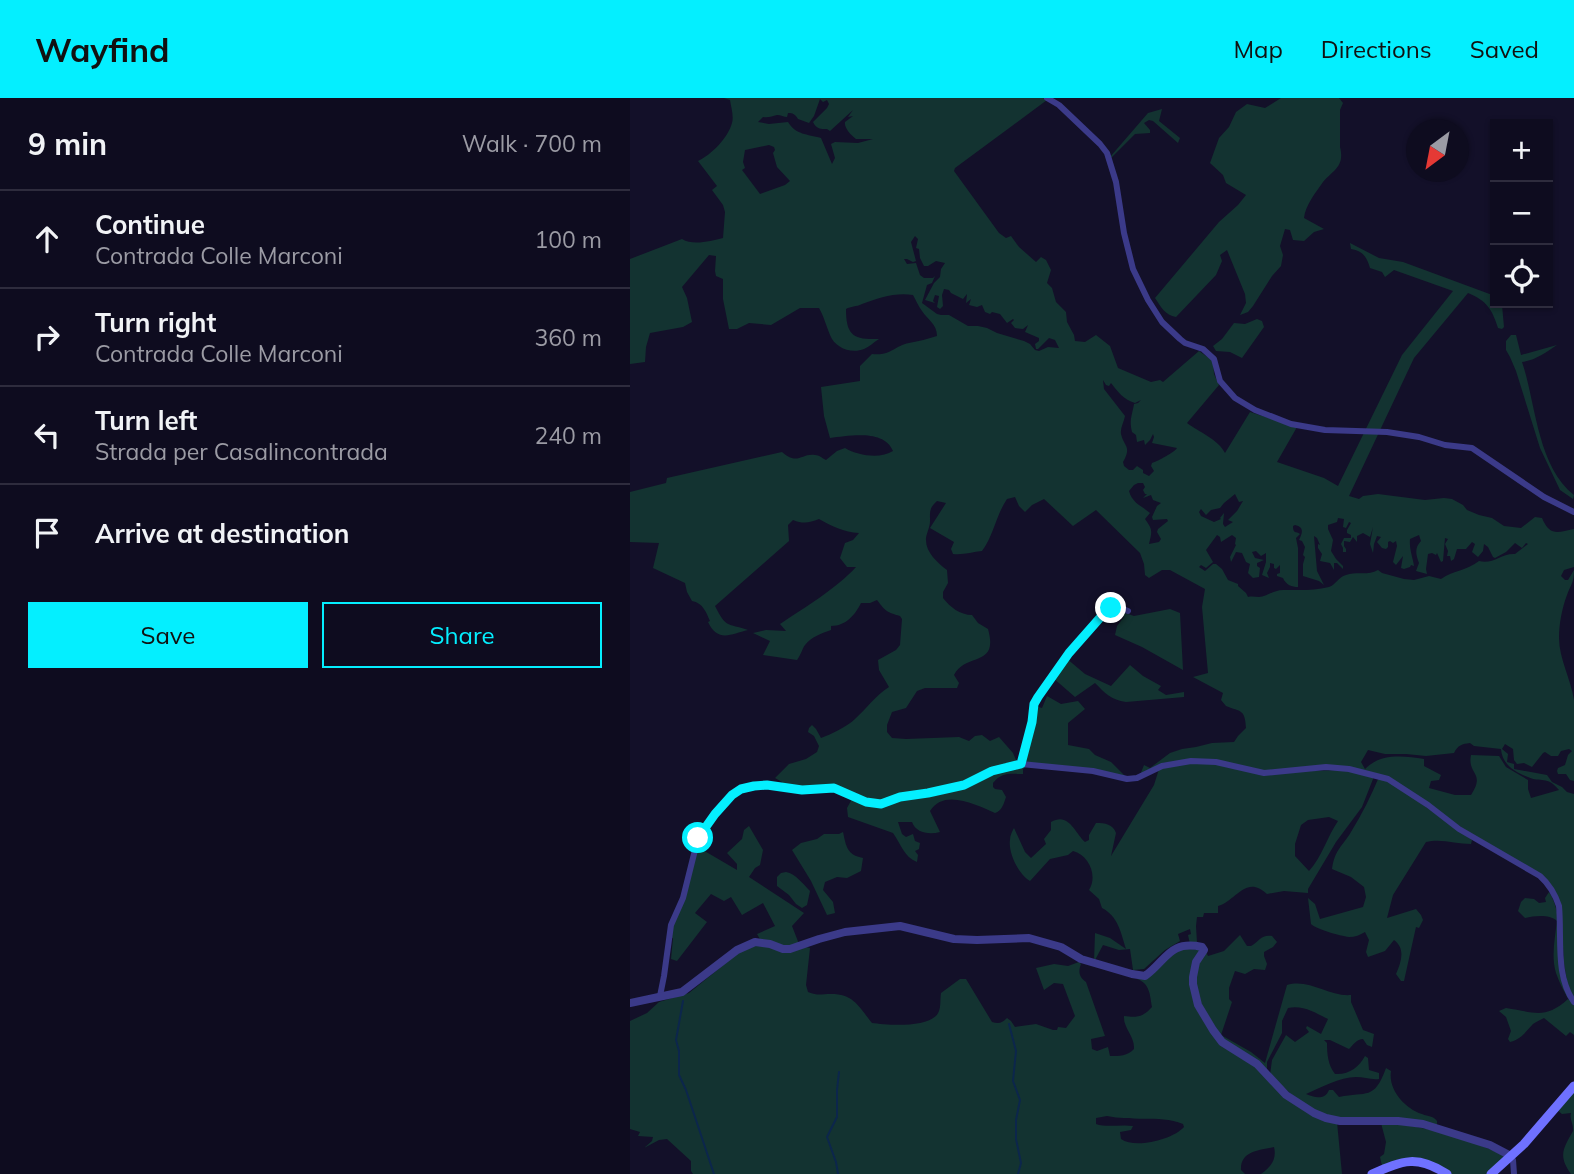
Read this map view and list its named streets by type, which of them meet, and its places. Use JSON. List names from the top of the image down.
{
  "north": "bottom left",
  "page": {
    "header": "Wayfind",
    "nav": ["Map", "Directions", "Saved"],
    "heading": ["9 min", "Walk · 700 m"],
    "map_buttons": ["+", "−"],
    "list": [
      ["Continue", "Contrada Colle Marconi", "100 m"],
      ["Turn right", "Contrada Colle Marconi", "360 m"],
      ["Turn left", "Strada per Casalincontrada", "240 m"],
      "Arrive at destination"
    ],
    "buttons": ["Save", "Share"]
  }
}
